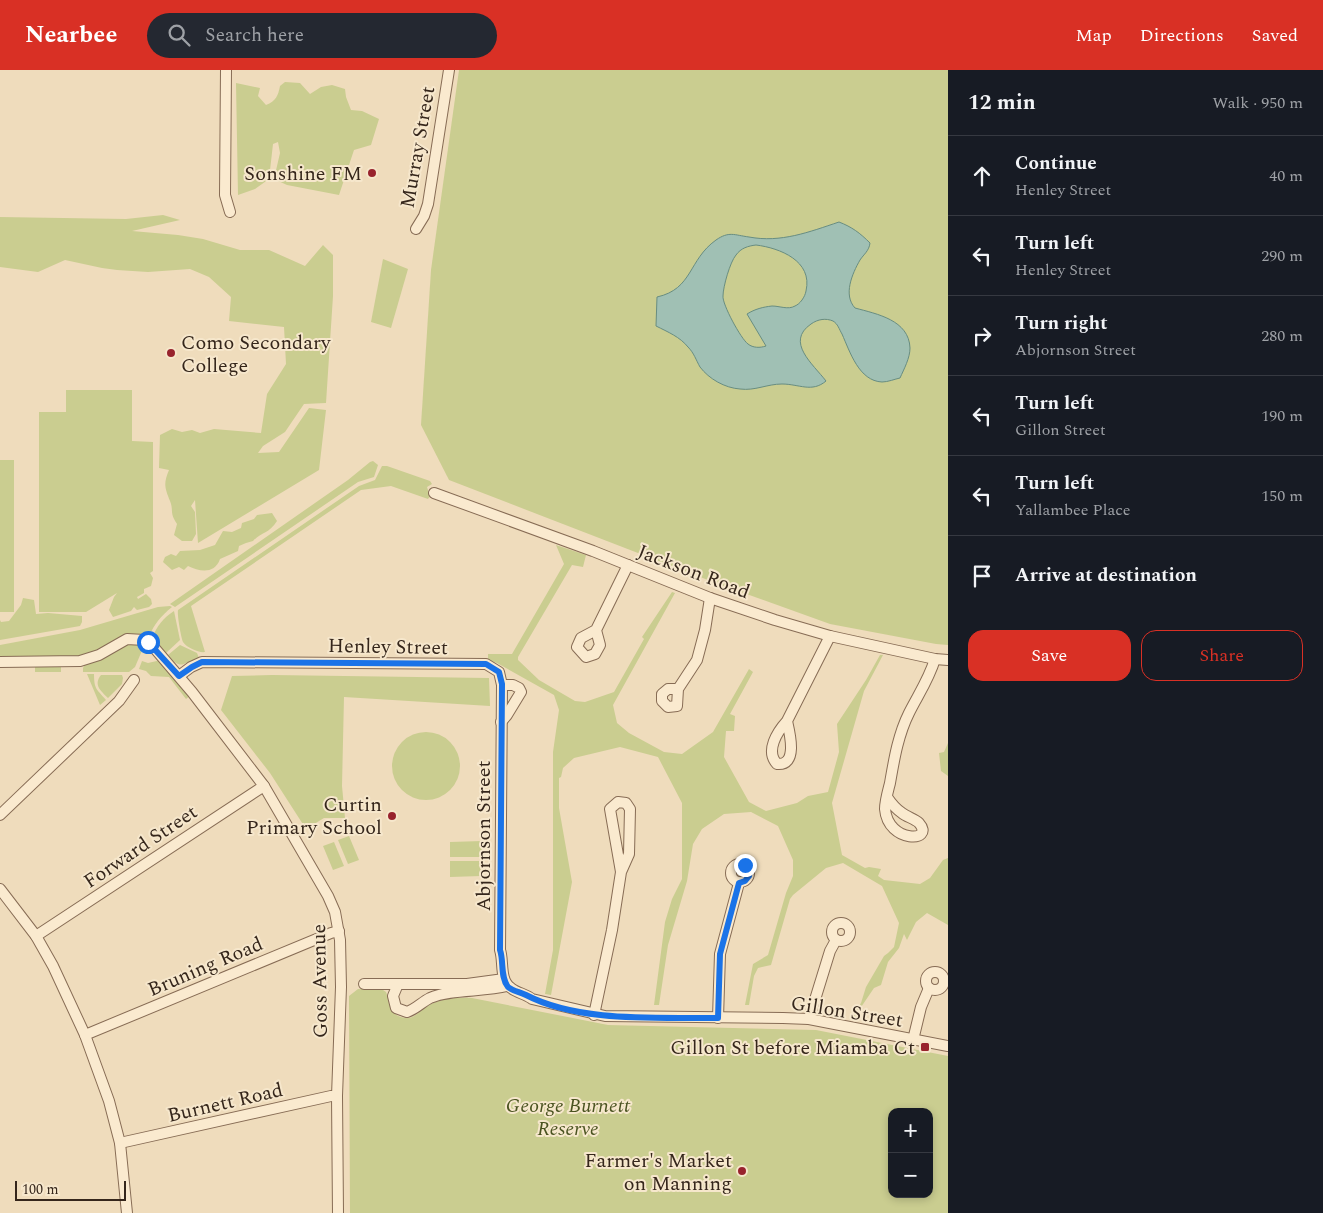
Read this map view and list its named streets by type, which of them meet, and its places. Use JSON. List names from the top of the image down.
{
  "streets": {
    "street": [
      "Murray Street",
      "Jackson Road",
      "Henley Street",
      "Abjornson Street",
      "Forward Street",
      "Bruning Road",
      "Goss Avenue",
      "Gillon Street",
      "Burnett Road"
    ]
  },
  "crossings": [
    ["Henley Street", "Abjornson Street"],
    ["Henley Street", "Goss Avenue"],
    ["Abjornson Street", "Gillon Street"],
    ["Forward Street", "Goss Avenue"],
    ["Bruning Road", "Goss Avenue"],
    ["Goss Avenue", "Burnett Road"]
  ],
  "parks": ["George Burnett Reserve"],
  "places": {
    "other": [
      "Sonshine FM",
      "Como Secondary College",
      "Curtin Primary School",
      "Farmer's Market on Manning"
    ],
    "transit": ["Gillon St before Miamba Ct"]
  },
  "scale_bar": "100 m",
  "page": {
    "header": "Nearbee",
    "search": "Search here",
    "nav": ["Map", "Directions", "Saved"],
    "heading": ["12 min", "Walk · 950 m"],
    "list": [
      ["Continue", "Henley Street", "40 m"],
      ["Turn left", "Henley Street", "290 m"],
      ["Turn right", "Abjornson Street", "280 m"],
      ["Turn left", "Gillon Street", "190 m"],
      ["Turn left", "Yallambee Place", "150 m"],
      "Arrive at destination"
    ],
    "buttons": ["Save", "Share"],
    "map_buttons": ["+", "−"],
    "scale": "100 m"
  }
}
